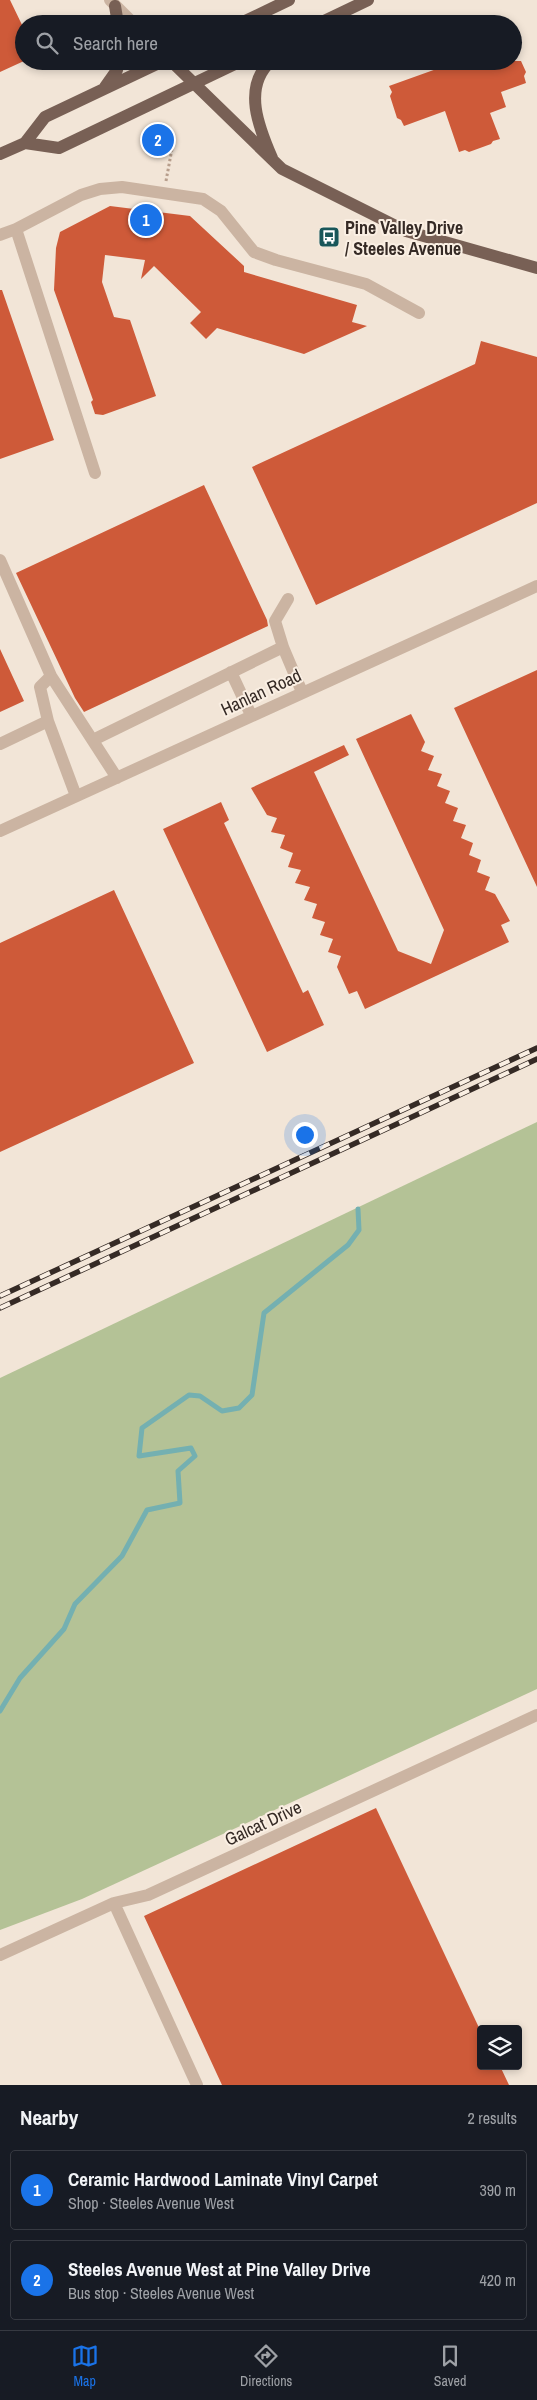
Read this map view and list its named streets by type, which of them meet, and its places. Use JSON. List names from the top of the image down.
{
  "streets": {
    "street": ["Hanlan Road", "Galcat Drive"]
  },
  "places": {
    "bus stop": ["Pine Valley Drive / Steeles Avenue"]
  },
  "page": {
    "search": "Search here",
    "pins": ["2", "1"],
    "heading": ["Nearby", "2 results"],
    "list": [
      {
        "mark": "1",
        "name": "Ceramic Hardwood Laminate Vinyl Carpet",
        "note": "Shop · Steeles Avenue West",
        "value": "390 m"
      },
      {
        "mark": "2",
        "name": "Steeles Avenue West at Pine Valley Drive",
        "note": "Bus stop · Steeles Avenue West",
        "value": "420 m"
      }
    ],
    "nav": ["Map", "Directions", "Saved"]
  }
}
